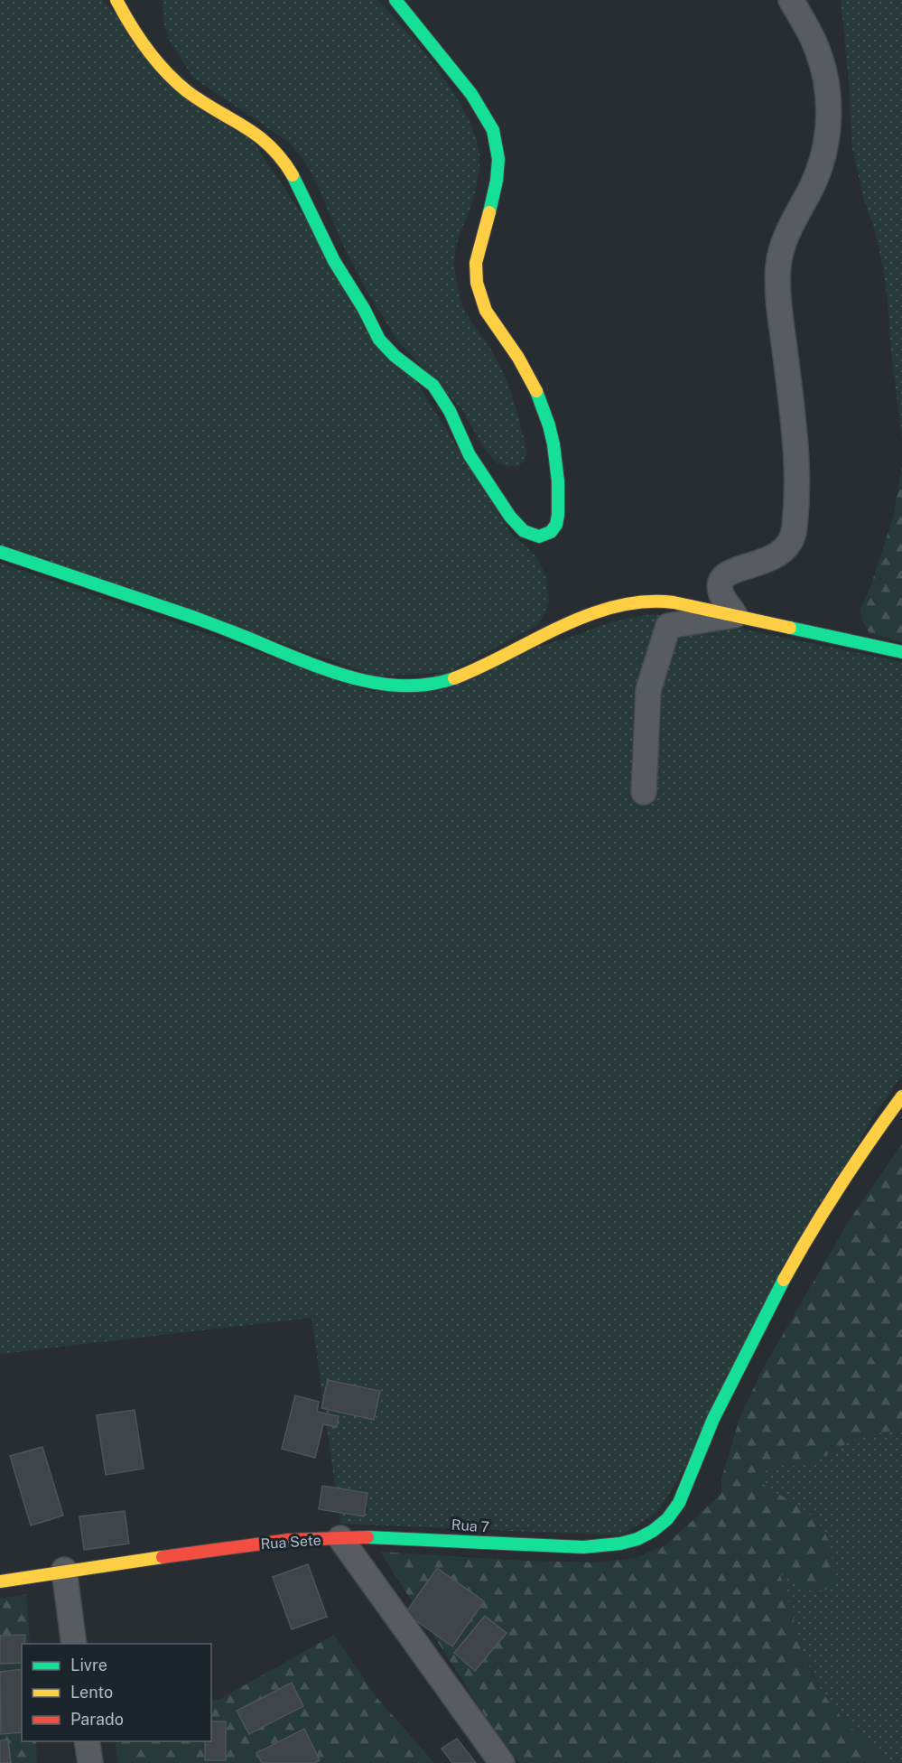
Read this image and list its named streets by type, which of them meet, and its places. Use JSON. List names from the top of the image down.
{
  "streets": {
    "street": ["Rua 7", "Rua Sete"]
  },
  "crossings": [
    ["Rua 7", "Rua Sete"]
  ],
  "legend": ["Livre", "Lento", "Parado"]
}
